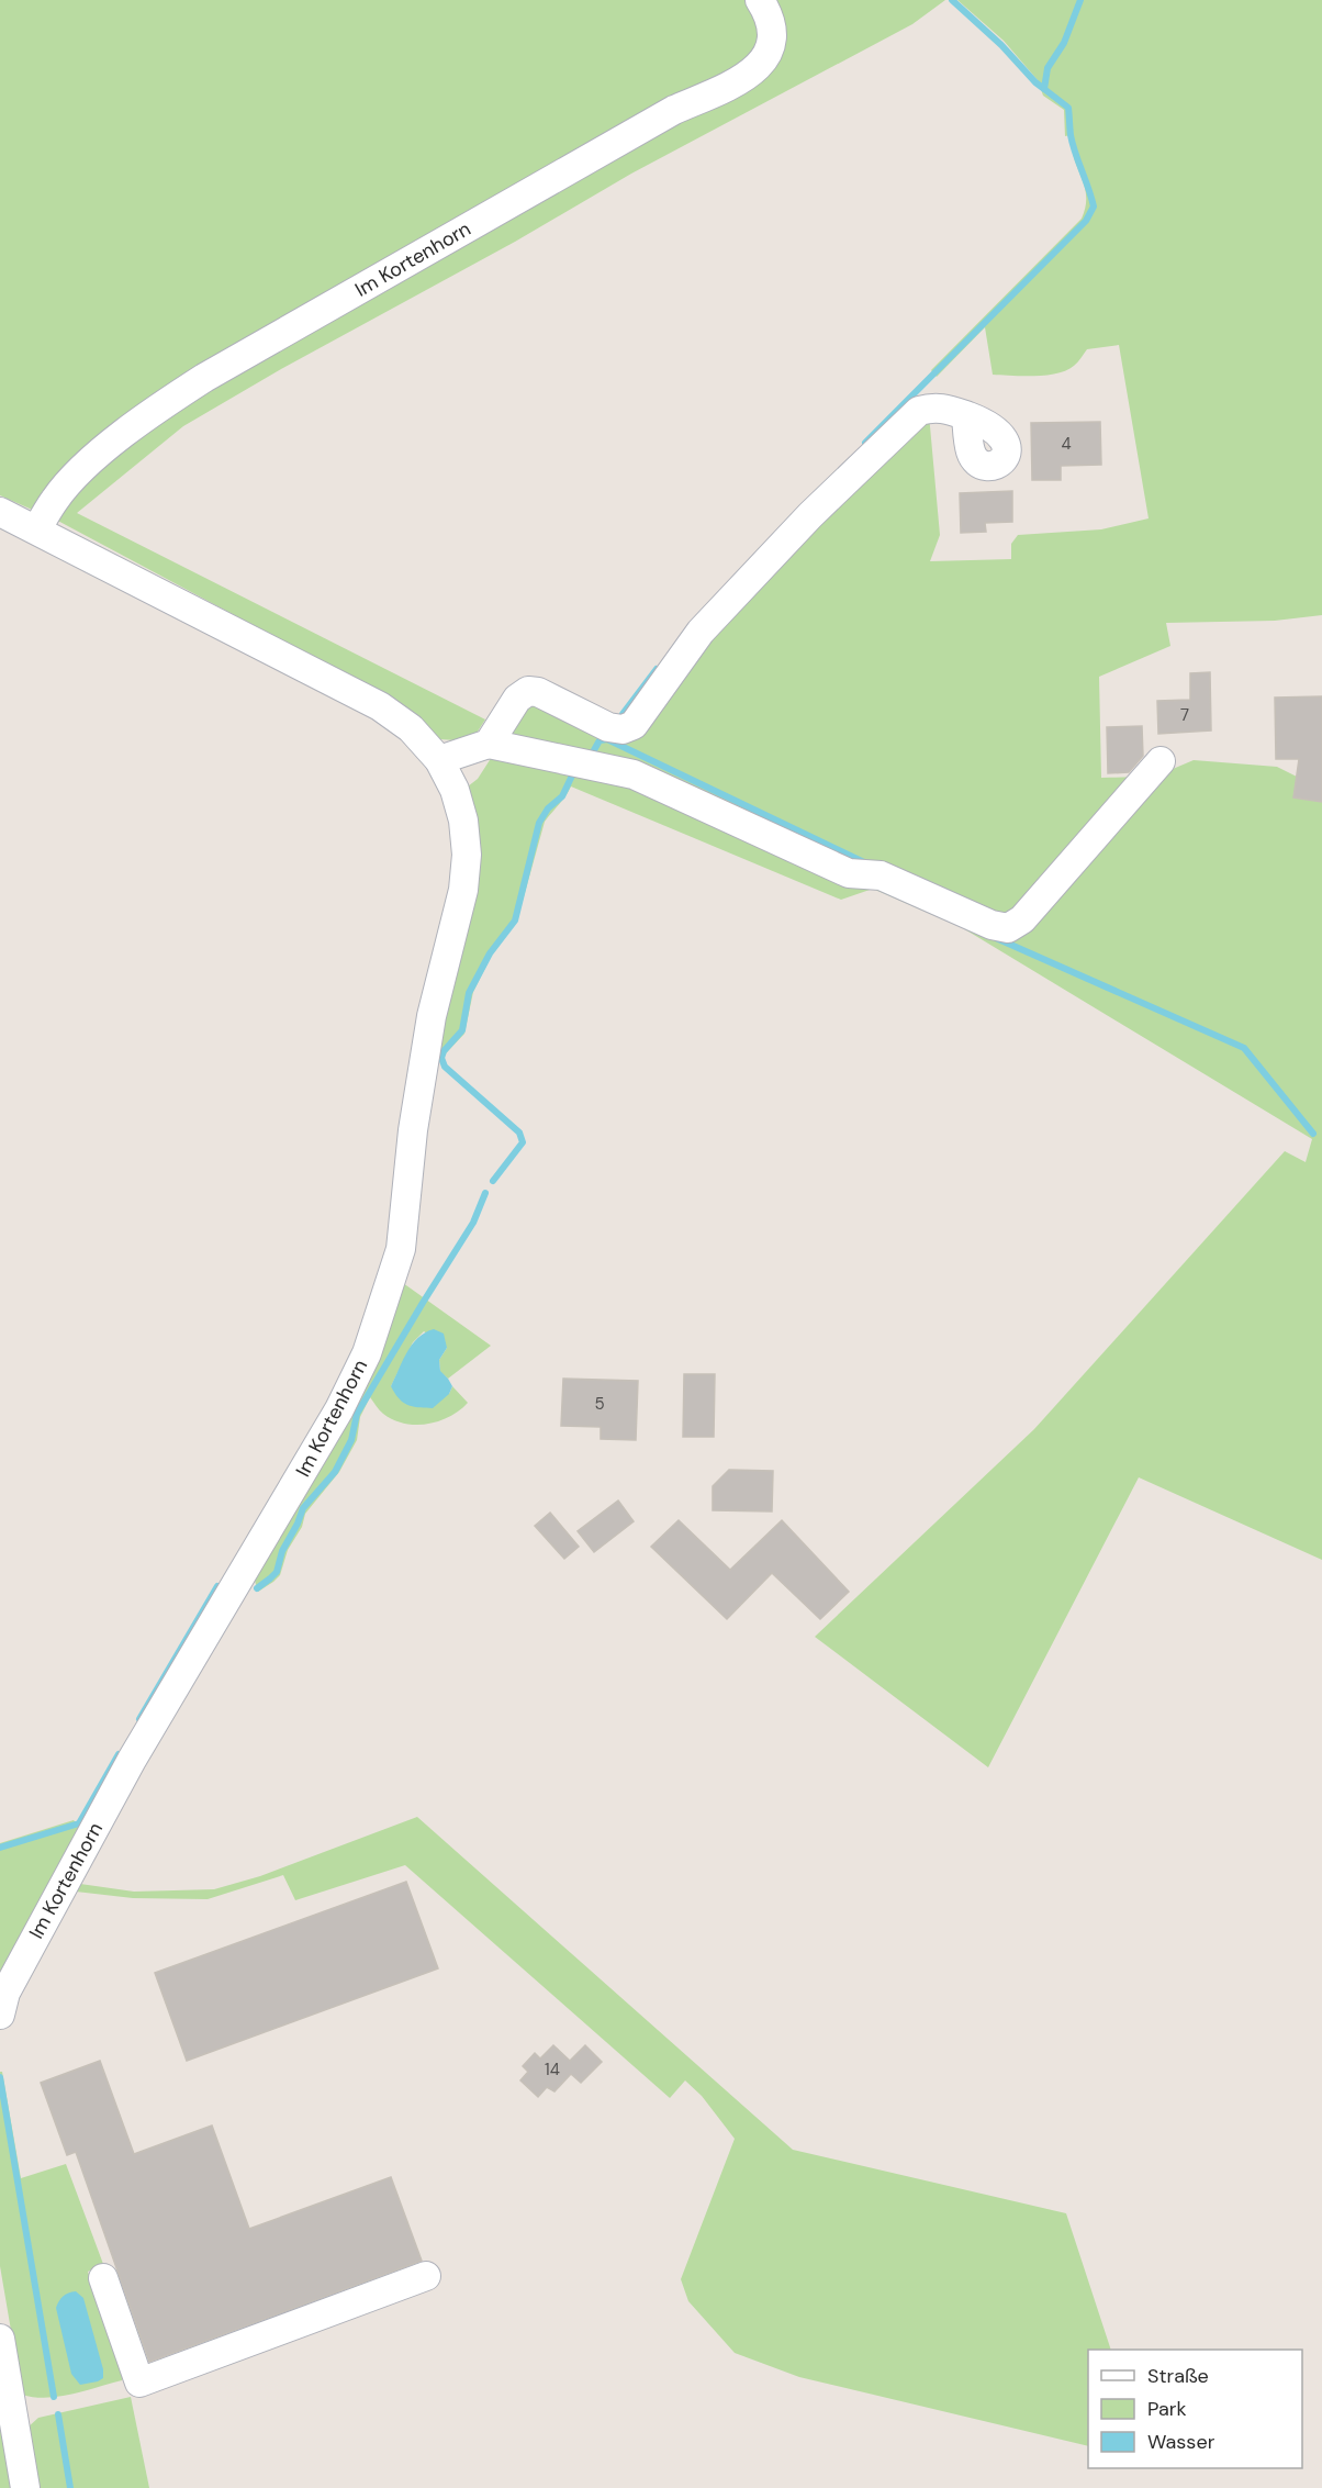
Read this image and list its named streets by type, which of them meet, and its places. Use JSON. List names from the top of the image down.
{
  "streets": {
    "street": ["Im Kortenhorn"]
  },
  "house_numbers": [
    "4",
    "7",
    "5",
    "14"
  ],
  "legend": ["Straße", "Park", "Wasser"]
}
